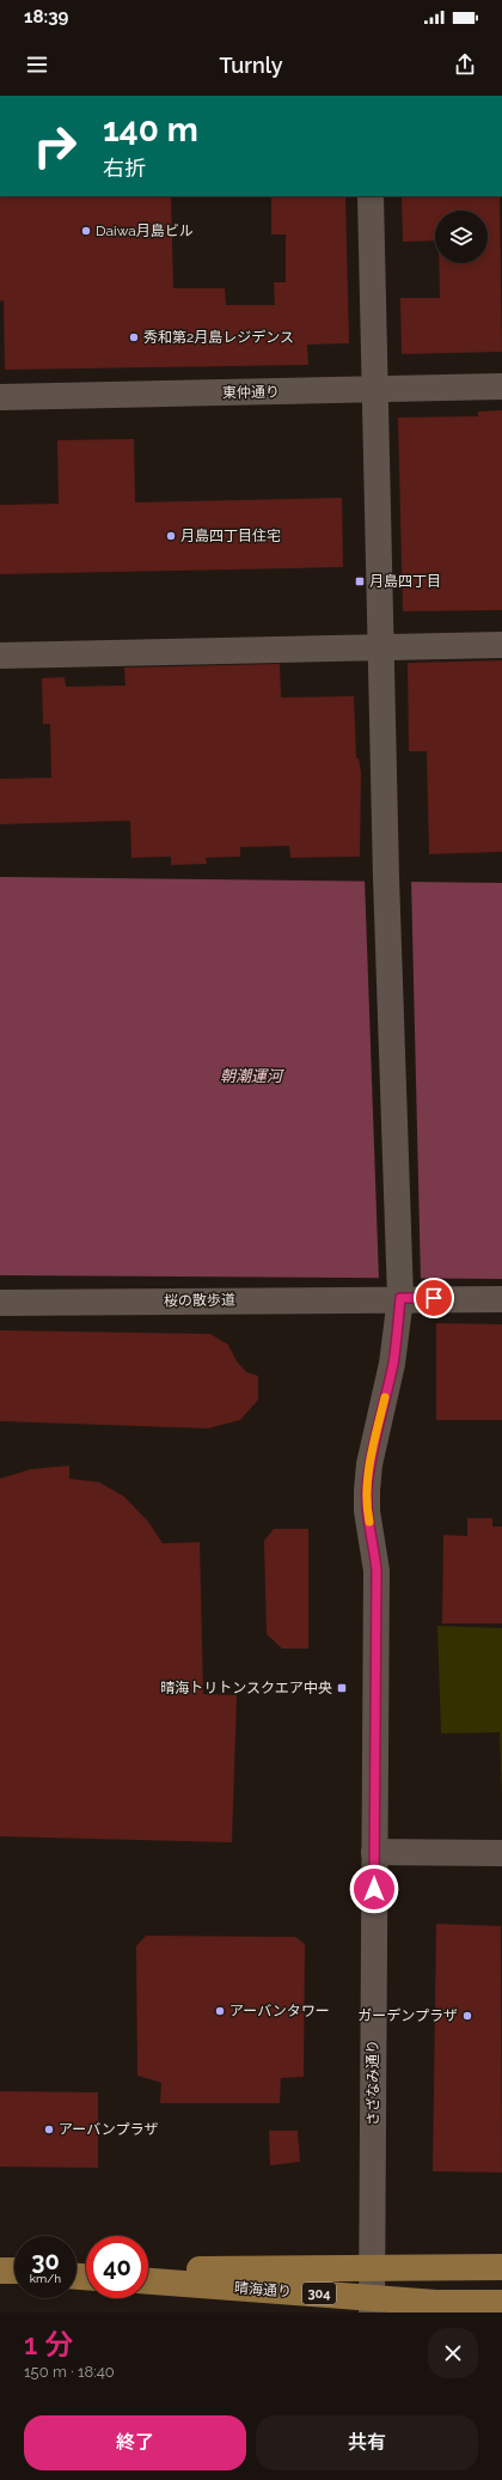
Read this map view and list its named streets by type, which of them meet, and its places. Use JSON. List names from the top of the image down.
{
  "streets": {
    "main road": ["晴海通り", "304"],
    "street": ["東仲通り", "桜の散歩道", "さざなみ通り"]
  },
  "crossings": [
    ["東仲通り", "さざなみ通り"],
    ["桜の散歩道", "さざなみ通り"],
    ["さざなみ通り", "晴海通り"]
  ],
  "water": ["朝潮運河"],
  "places": {
    "other": [
      "Daiwa月島ビル",
      "秀和第2月島レジデンス",
      "月島四丁目住宅",
      "アーバンタワー",
      "ガーデンプラザ",
      "アーバンプラザ"
    ],
    "transit": ["月島四丁目", "晴海トリトンスクエア中央"]
  },
  "page": {
    "status": "18:39",
    "header": "Turnly",
    "turn": ["140 m", "右折"],
    "speed": "30 km/h",
    "limit": "40",
    "heading": ["1 分", "150 m · 18:40"],
    "buttons": ["終了", "共有"]
  }
}
